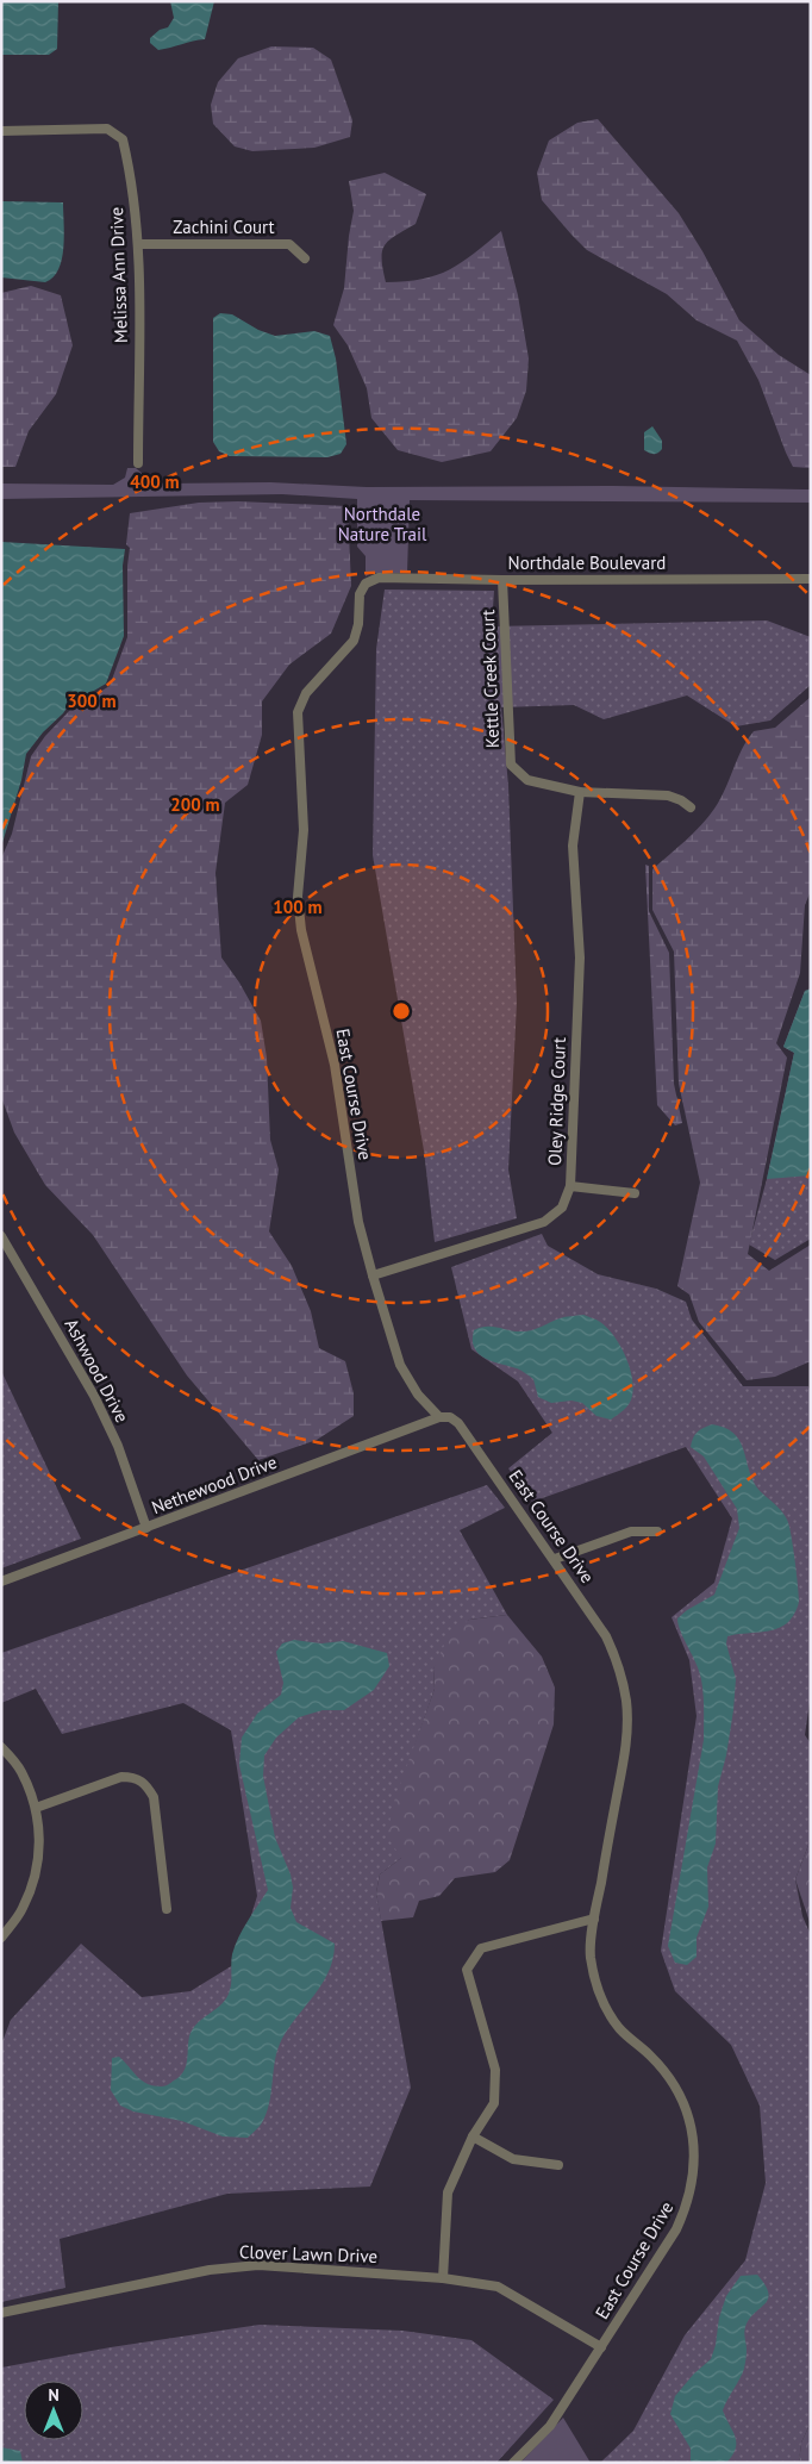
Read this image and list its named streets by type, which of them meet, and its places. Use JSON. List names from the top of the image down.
{
  "streets": {
    "street": [
      "Zachini Court",
      "Melissa Ann Drive",
      "Northdale Boulevard",
      "Kettle Creek Court",
      "East Course Drive",
      "Oley Ridge Court",
      "Ashwood Drive",
      "Nethewood Drive",
      "Clover Lawn Drive"
    ]
  },
  "crossings": [
    ["Zachini Court", "Melissa Ann Drive"],
    ["Northdale Boulevard", "Kettle Creek Court"],
    ["Northdale Boulevard", "East Course Drive"],
    ["Kettle Creek Court", "Oley Ridge Court"],
    ["East Course Drive", "Oley Ridge Court"],
    ["East Course Drive", "Nethewood Drive"],
    ["East Course Drive", "Clover Lawn Drive"],
    ["Ashwood Drive", "Nethewood Drive"]
  ],
  "parks": ["Northdale Nature Trail"],
  "north": "top",
  "rings": [
    "400 m",
    "300 m",
    "200 m",
    "100 m"
  ]
}
